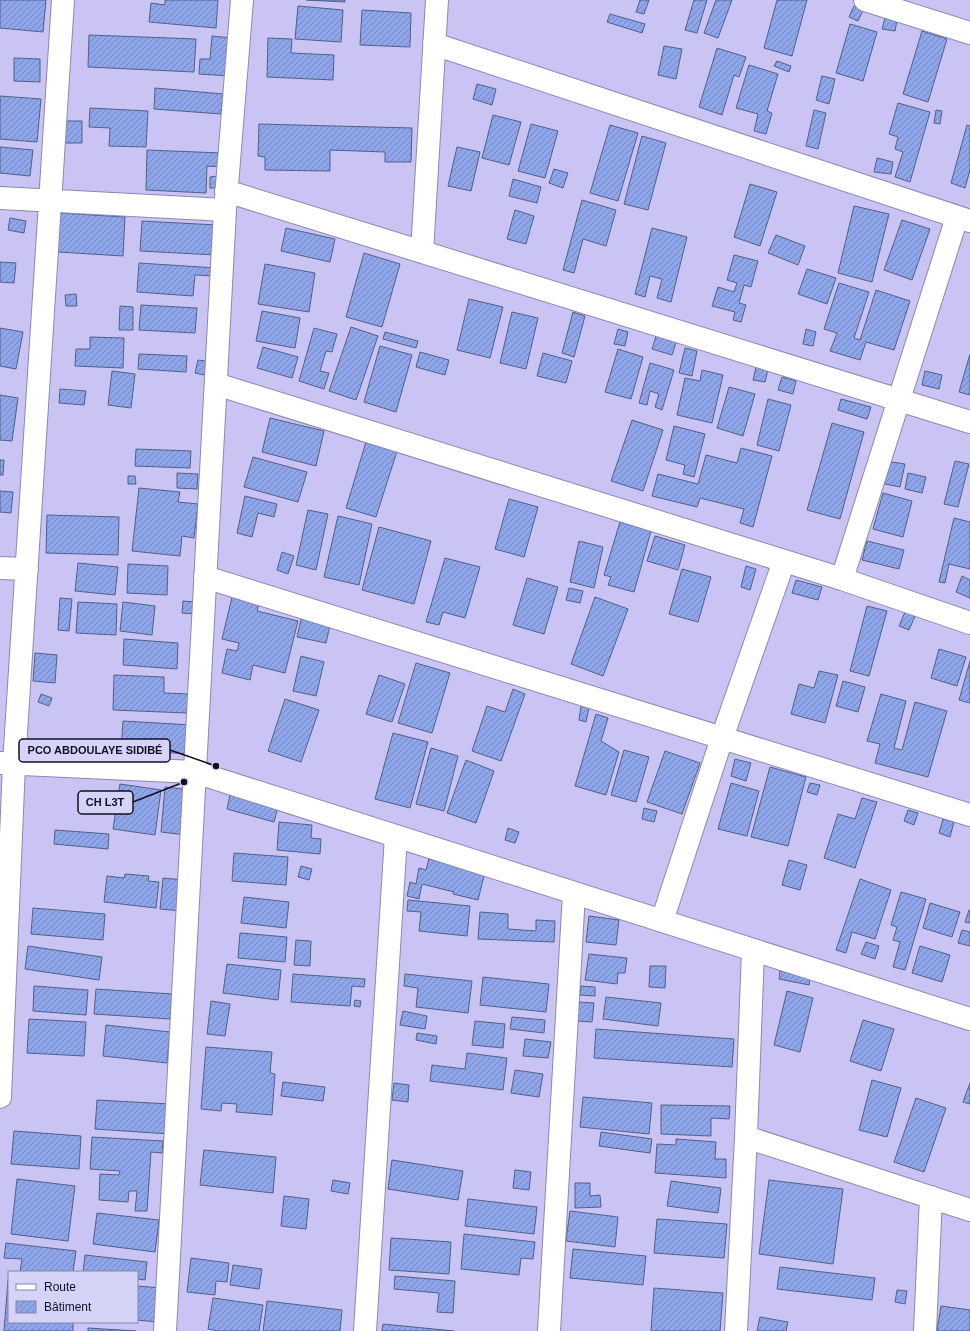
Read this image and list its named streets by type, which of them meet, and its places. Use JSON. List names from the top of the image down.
{
  "places": ["PCO ABDOULAYE SIDIBÉ", "CH L3T"],
  "legend": ["Route", "Bâtiment"]
}
